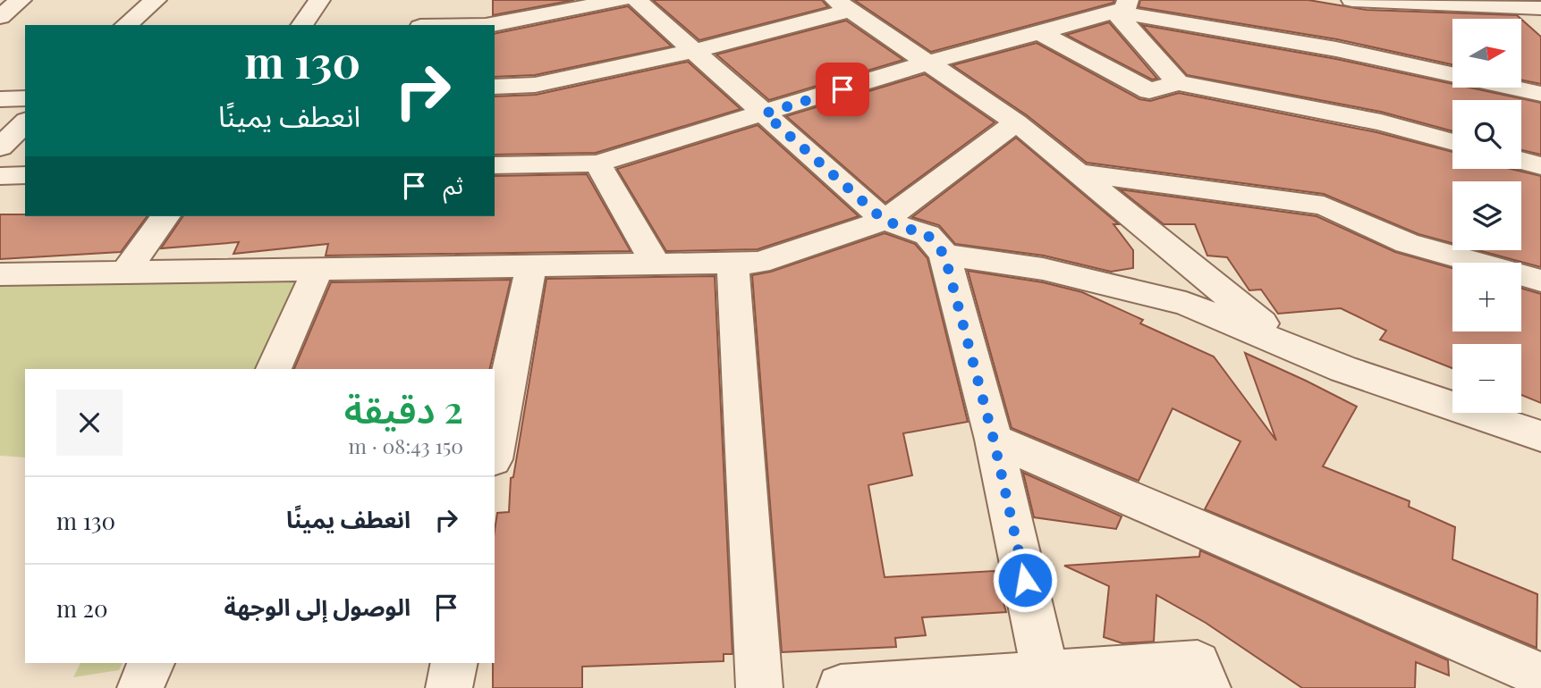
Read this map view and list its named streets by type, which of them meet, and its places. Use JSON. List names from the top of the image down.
{
  "north": "right",
  "page": {
    "map_buttons": ["+", "−"],
    "turn": ["130 m", "انعطف يمينًا"],
    "then": "ثم",
    "heading": ["2 دقيقة", "150 m · 08:43"],
    "list": [
      {
        "name": "انعطف يمينًا",
        "value": "130 m"
      },
      {
        "name": "الوصول إلى الوجهة",
        "value": "20 m"
      }
    ]
  }
}
